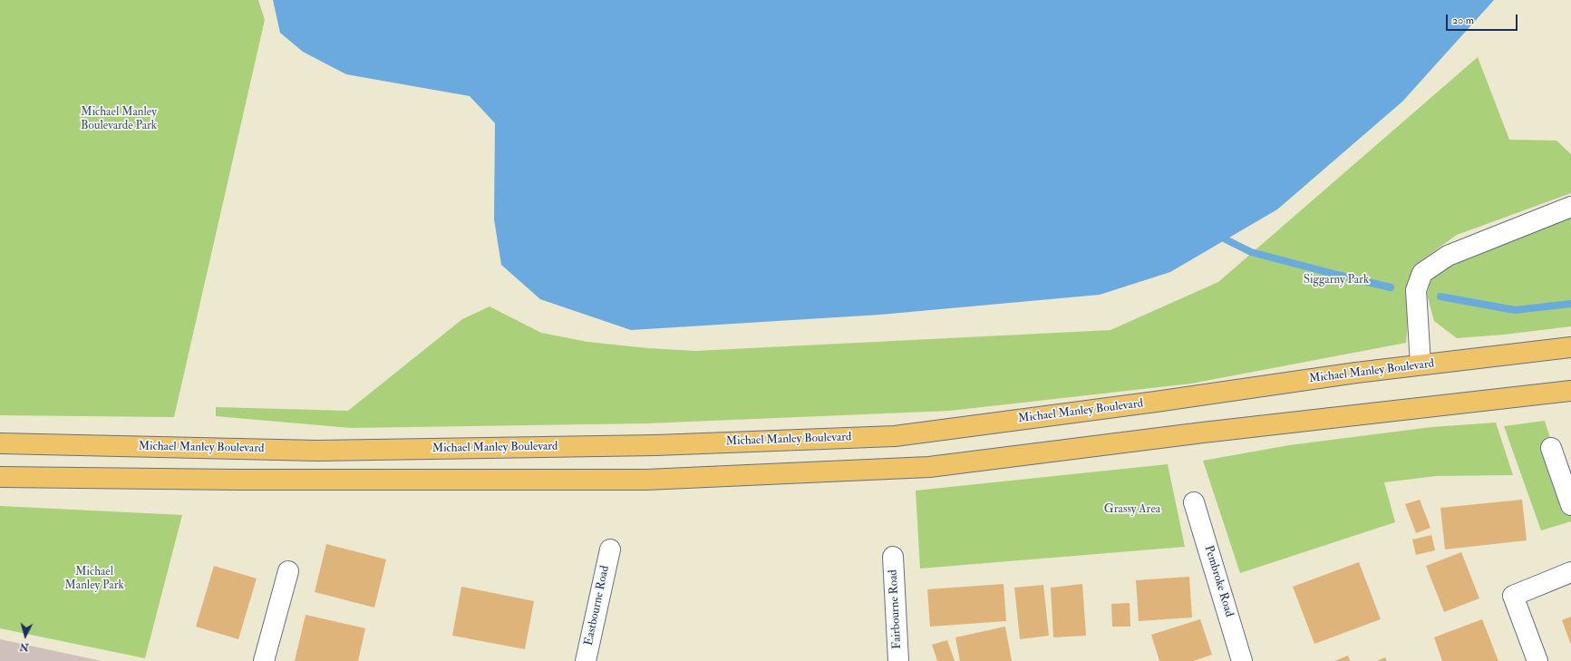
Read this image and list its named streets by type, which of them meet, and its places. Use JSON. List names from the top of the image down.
{
  "streets": {
    "highway": ["Michael Manley Boulevard"],
    "street": ["Pembroke Road", "Eastbourne Road", "Fairbourne Road"]
  },
  "parks": [
    "Michael Manley Boulevarde Park",
    "Siggarny Park",
    "Grassy Area",
    "Michael Manley Park"
  ],
  "scale_bar": "20 m",
  "north": "bottom"
}
